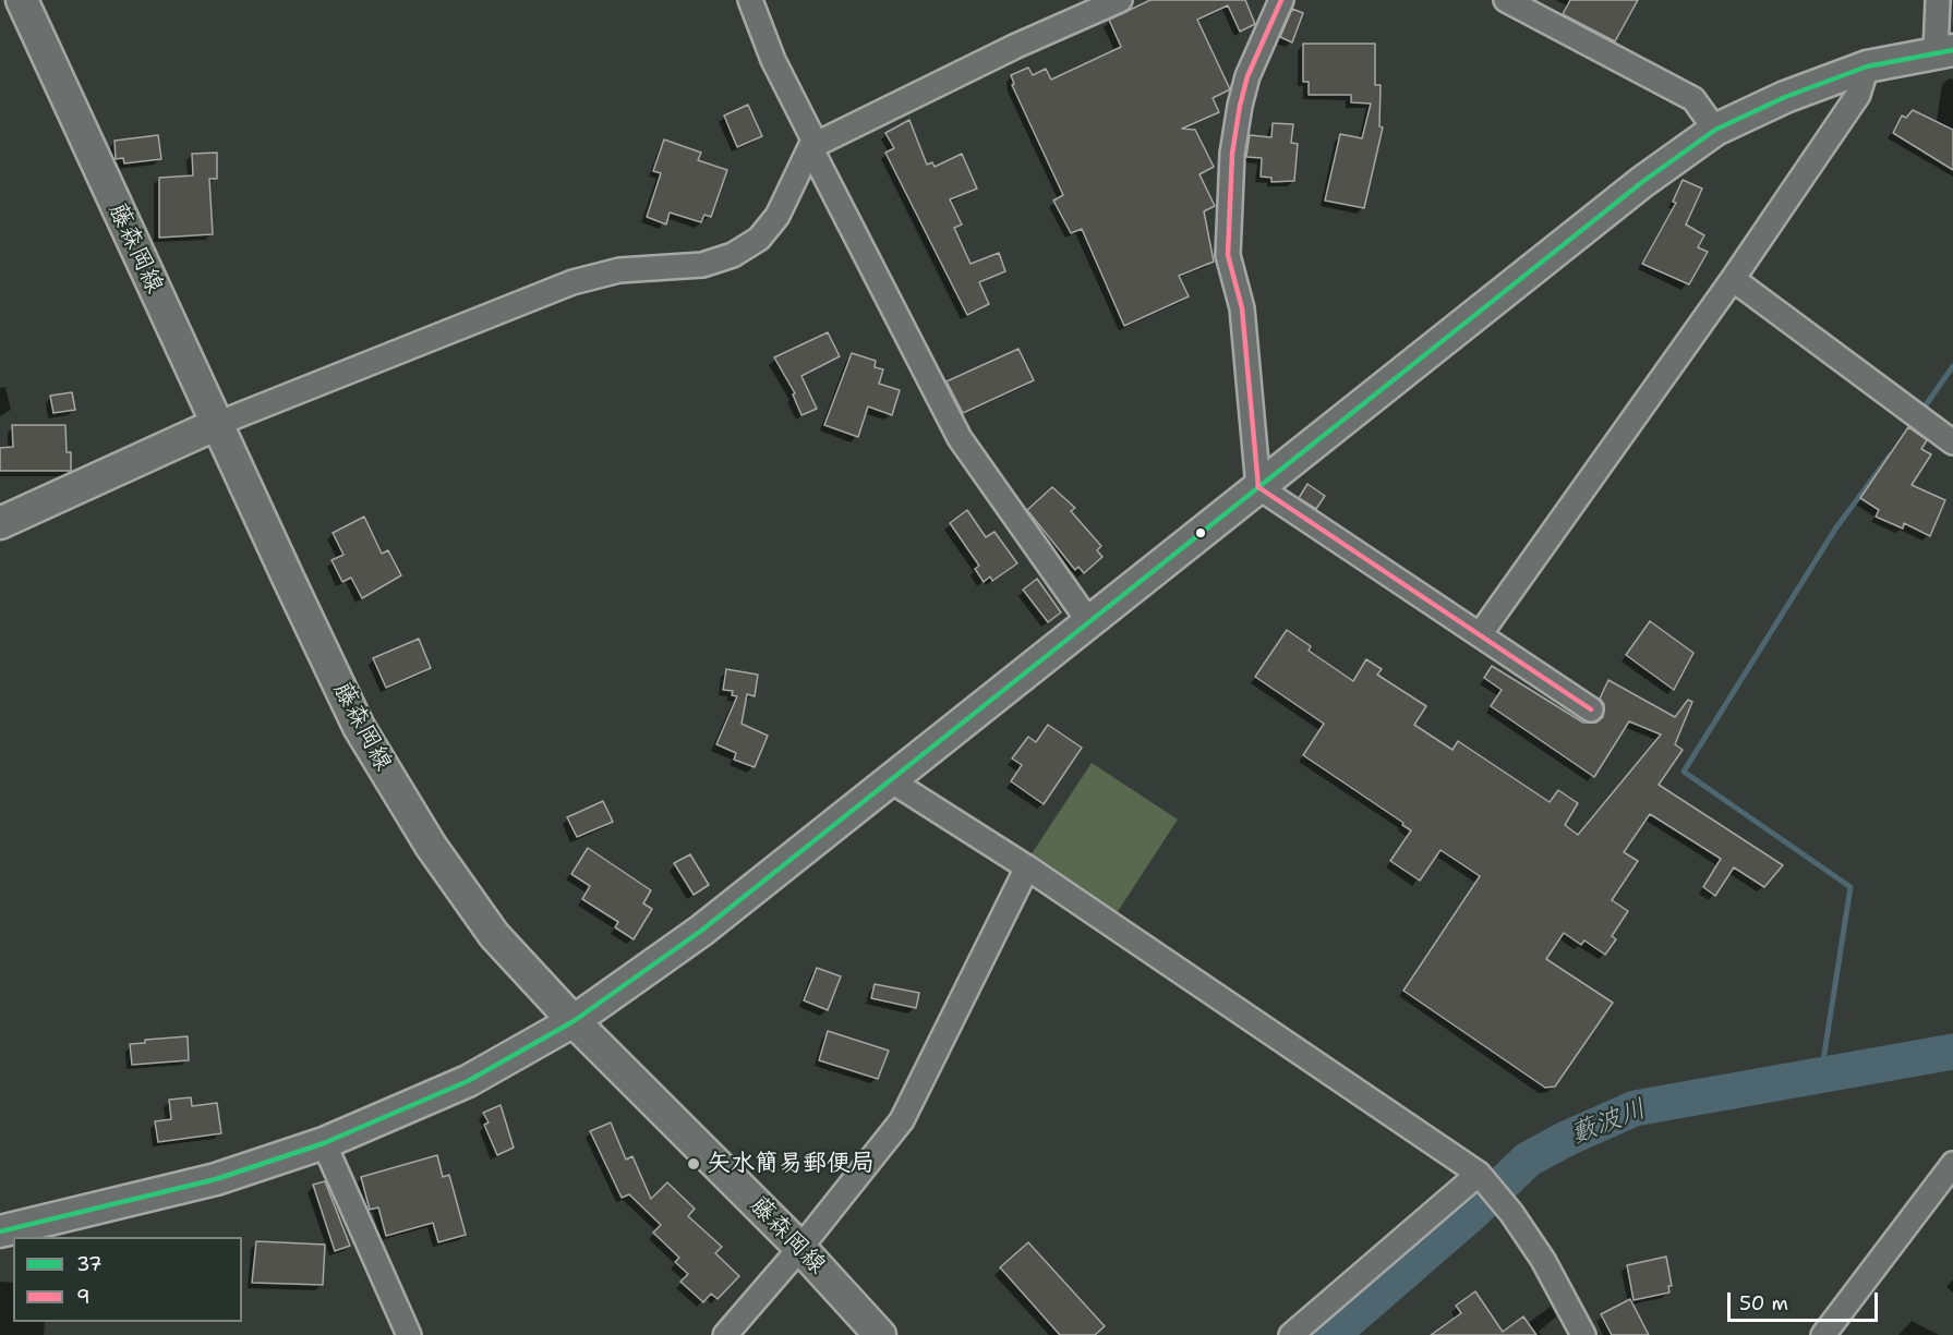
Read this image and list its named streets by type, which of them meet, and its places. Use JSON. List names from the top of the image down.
{
  "streets": {
    "main road": ["藤森岡線"]
  },
  "water": ["藪波川"],
  "places": ["矢水簡易郵便局"],
  "lines": ["transit line 9", "transit line 37"],
  "legend": ["37", "9"],
  "scale_bar": "50 m"
}
